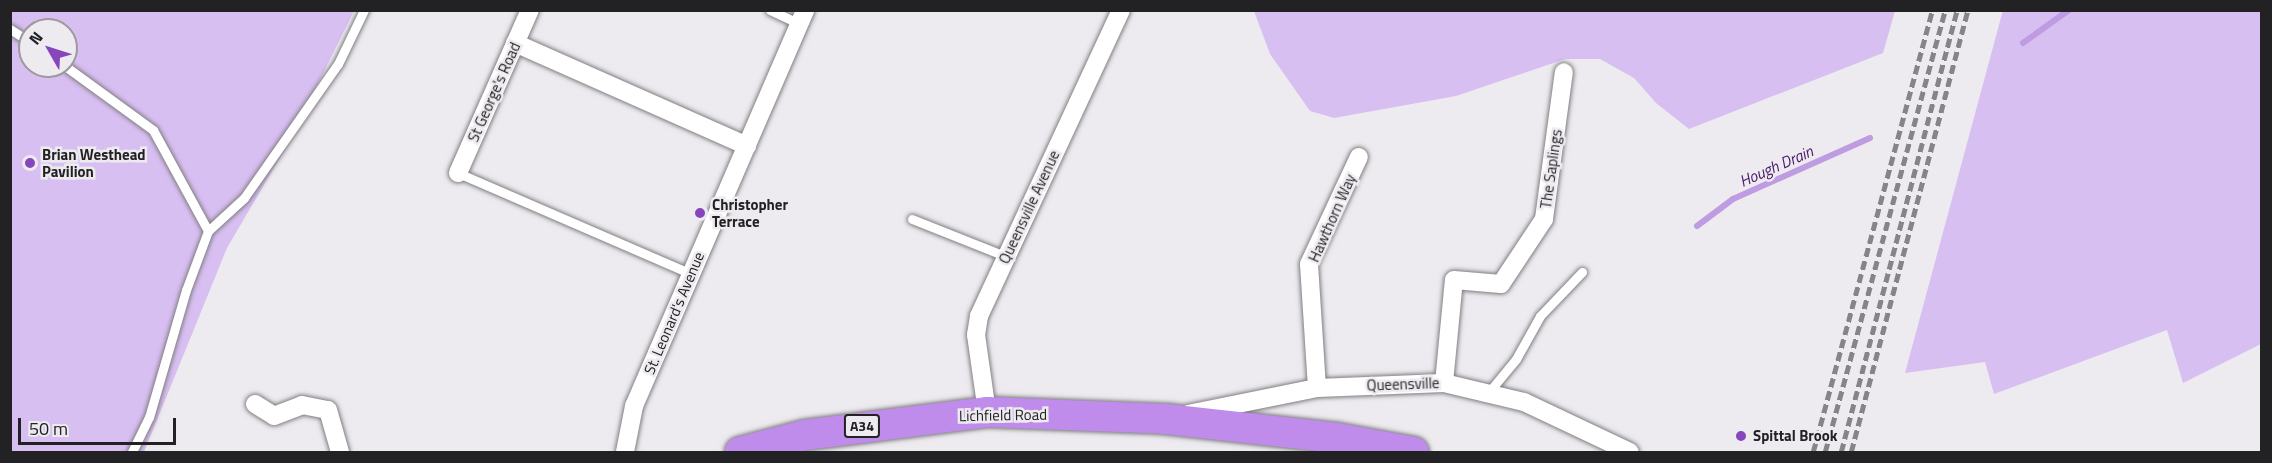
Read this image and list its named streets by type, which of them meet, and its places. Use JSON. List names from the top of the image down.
{
  "streets": {
    "highway": ["Lichfield Road", "A34"],
    "street": [
      "St George's Road",
      "The Saplings",
      "Queensville Avenue",
      "Hawthorn Way",
      "St. Leonard's Avenue",
      "Queensville"
    ]
  },
  "crossings": [
    ["The Saplings", "Queensville"],
    ["Queensville Avenue", "Lichfield Road"],
    ["Hawthorn Way", "Queensville"],
    ["Queensville", "Lichfield Road"]
  ],
  "water": ["Hough Drain"],
  "places": ["Brian Westhead Pavilion", "Christopher Terrace", "Spittal Brook"],
  "scale_bar": "50 m",
  "north": "top left"
}
